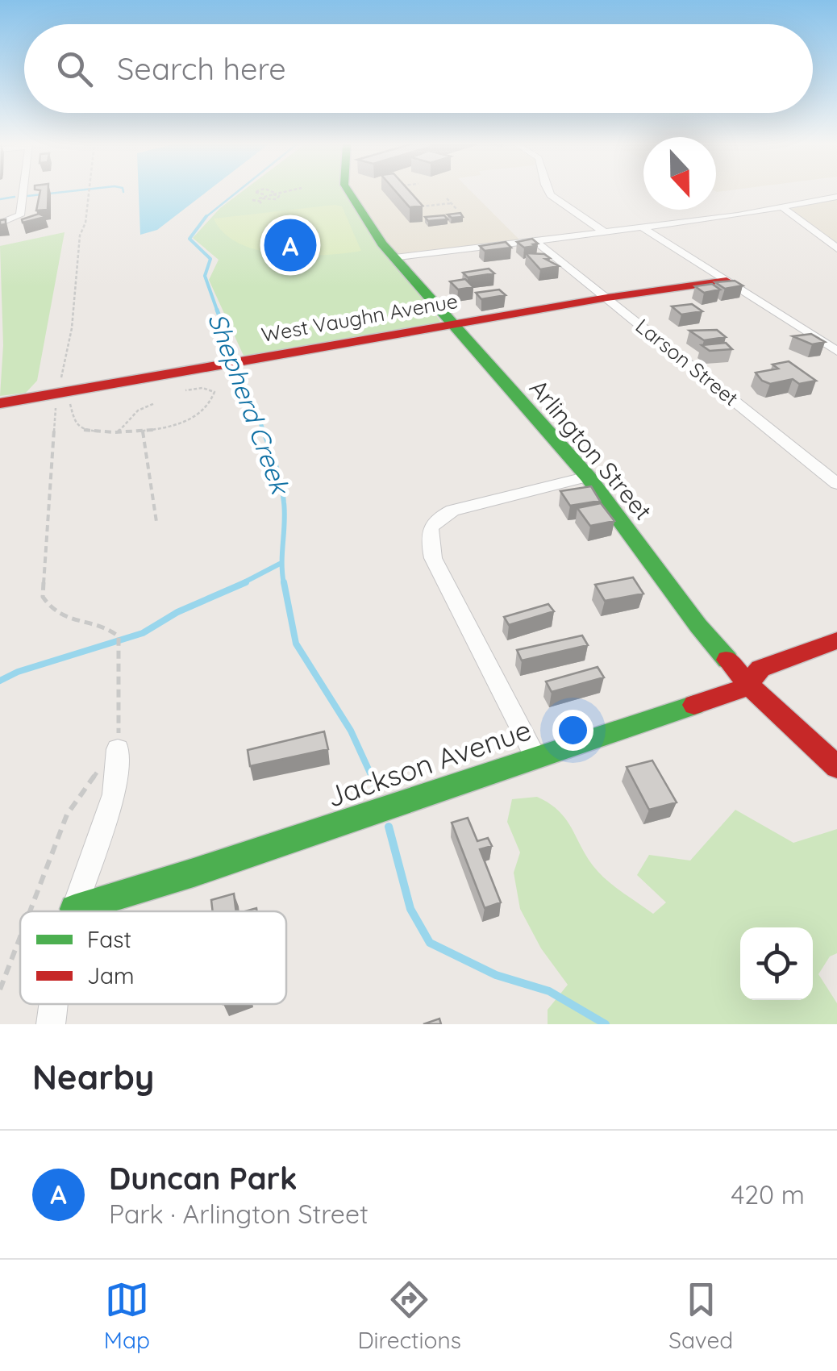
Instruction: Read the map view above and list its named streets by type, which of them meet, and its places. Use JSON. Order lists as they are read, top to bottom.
{
  "streets": {
    "street": [
      "West Vaughn Avenue",
      "Larson Street",
      "Arlington Street",
      "Jackson Avenue"
    ]
  },
  "crossings": [
    ["West Vaughn Avenue", "Larson Street"],
    ["West Vaughn Avenue", "Arlington Street"],
    ["Arlington Street", "Jackson Avenue"]
  ],
  "water": ["Shepherd Creek"],
  "legend": ["Fast", "Jam"],
  "north": "bottom",
  "page": {
    "search": "Search here",
    "pins": "A",
    "heading": "Nearby",
    "list": [
      {
        "mark": "A",
        "name": "Duncan Park",
        "note": "Park · Arlington Street",
        "value": "420 m"
      }
    ],
    "nav": ["Map", "Directions", "Saved"]
  }
}
